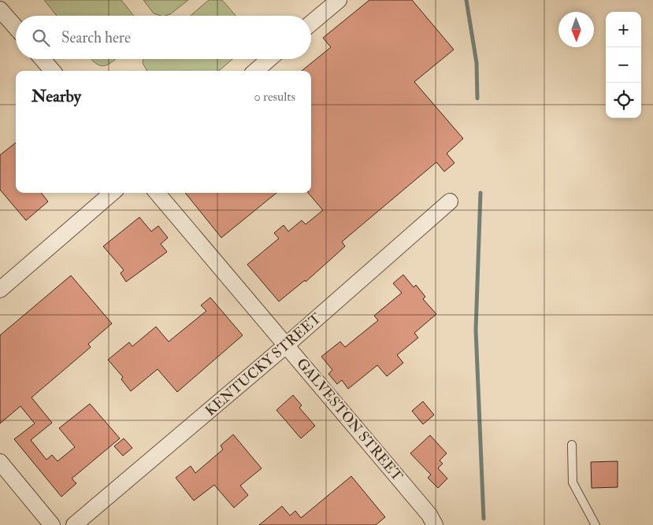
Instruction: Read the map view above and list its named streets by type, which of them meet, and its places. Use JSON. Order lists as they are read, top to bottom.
{
  "streets": {
    "street": ["KENTUCKY STREET", "GALVESTON STREET"]
  },
  "crossings": [
    ["KENTUCKY STREET", "GALVESTON STREET"]
  ],
  "north": "bottom",
  "page": {
    "map_buttons": ["+", "−"],
    "search": "Search here",
    "heading": ["Nearby", "0 results"]
  }
}
